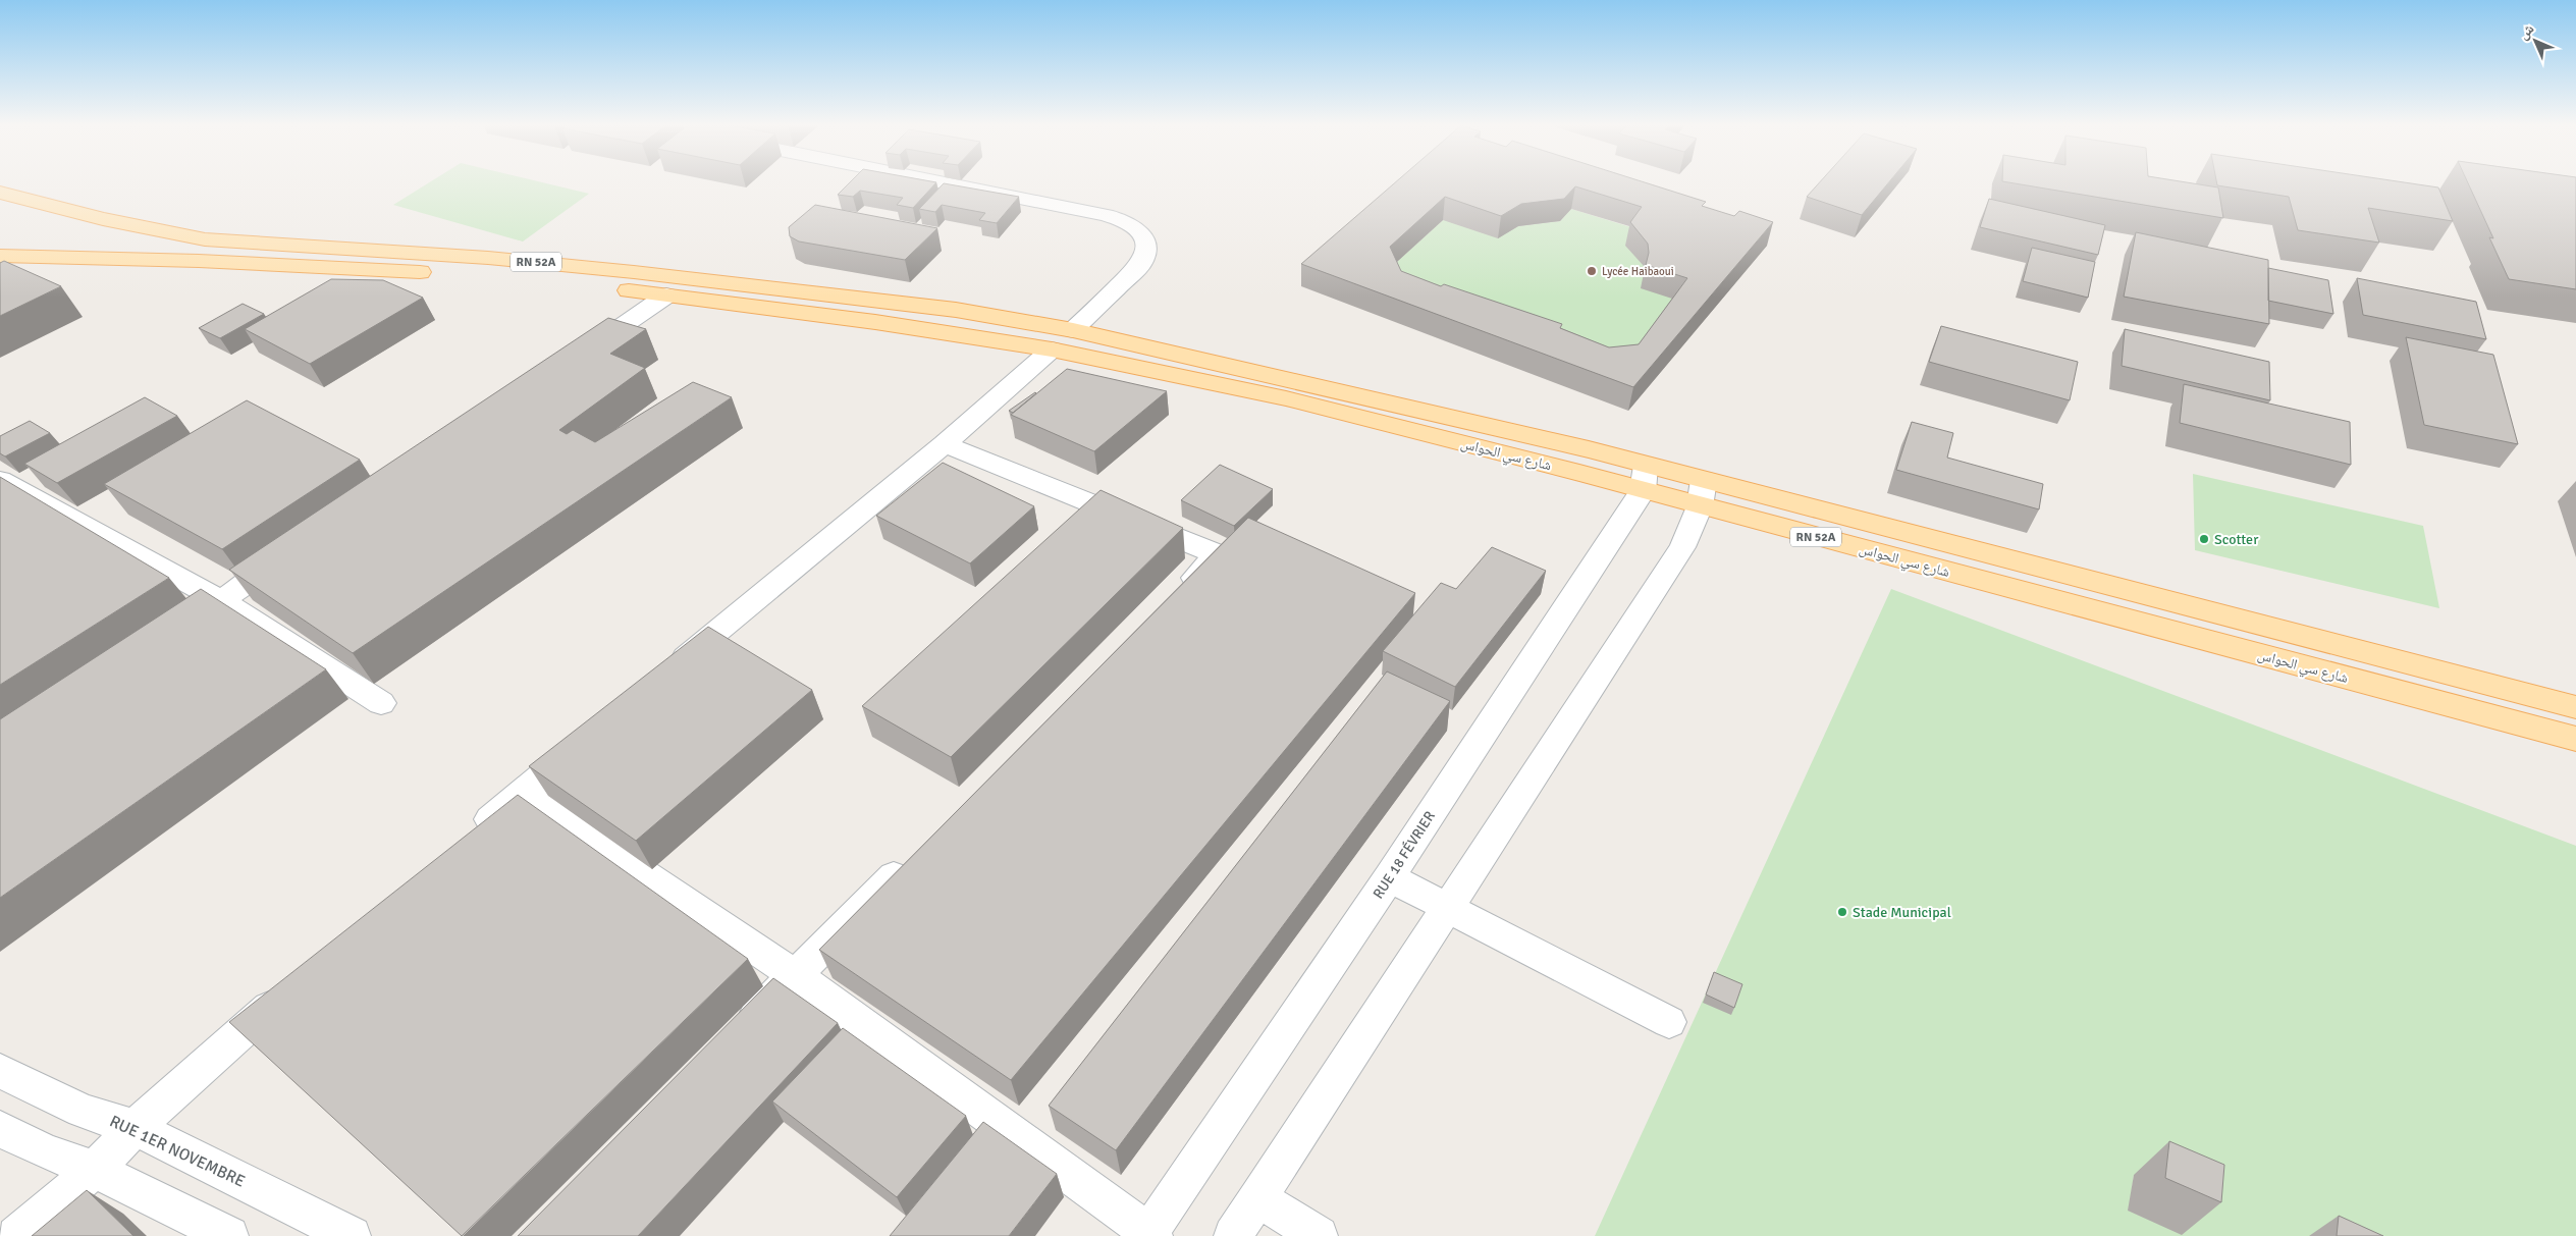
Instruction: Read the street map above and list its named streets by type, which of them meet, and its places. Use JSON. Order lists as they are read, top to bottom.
{
  "streets": {
    "main road": ["RN 52A", "شارع سي الحواس"],
    "street": ["RUE 18 FÉVRIER", "RUE 1ER NOVEMBRE"]
  },
  "crossings": [
    ["RN 52A", "شارع سي الحواس"],
    ["شارع سي الحواس", "RUE 18 FÉVRIER"]
  ],
  "places": ["Lycée Haibaoui", "Scotter", "Stade Municipal"],
  "north": "top left"
}
